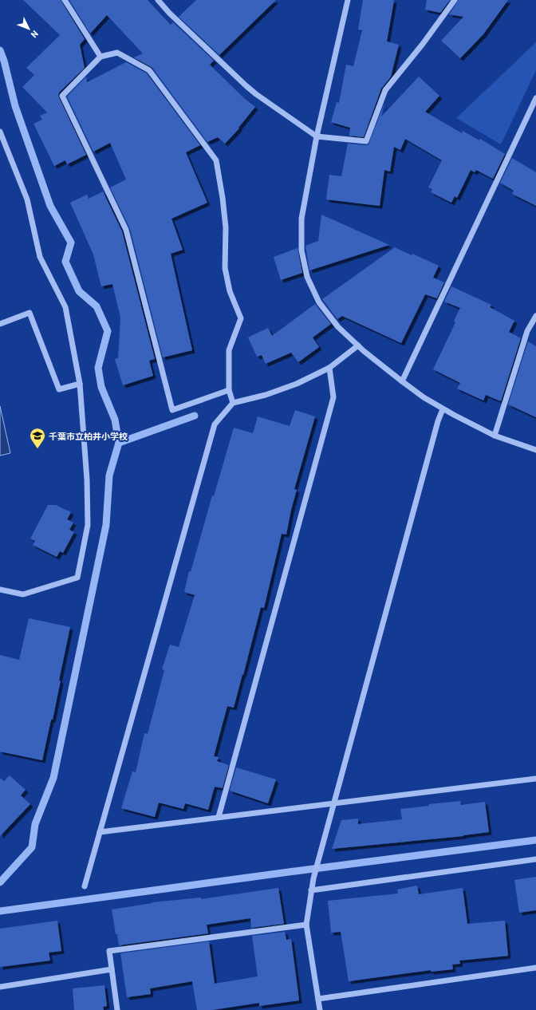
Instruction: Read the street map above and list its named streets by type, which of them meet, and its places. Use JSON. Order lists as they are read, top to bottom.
{
  "places": {
    "school or university": ["千葉市立柏井小学校"]
  },
  "north": "bottom right"
}
